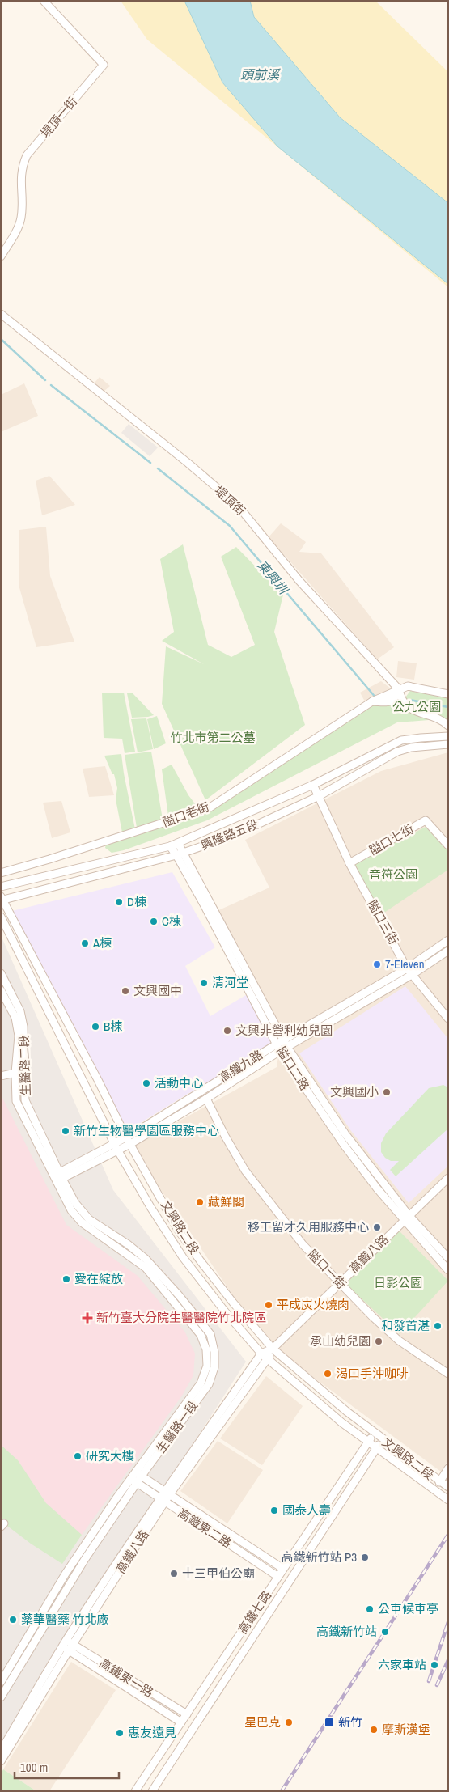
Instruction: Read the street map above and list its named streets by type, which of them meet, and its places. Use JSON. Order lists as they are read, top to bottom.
{
  "streets": {
    "street": [
      "堤頂一街",
      "堤頂街",
      "隘口老街",
      "興隆路五段",
      "隘口七街",
      "隘口三街",
      "生醫路二段",
      "高鐵九路",
      "隘口二路",
      "文興路二段",
      "高鐵八路",
      "隘口一街",
      "生醫路一段",
      "高鐵東二路",
      "高鐵七路",
      "高鐵東一路"
    ]
  },
  "crossings": [
    ["堤頂街", "隘口老街"],
    ["興隆路五段", "隘口三街"],
    ["興隆路五段", "隘口二路"],
    ["興隆路五段", "文興路二段"],
    ["隘口七街", "隘口三街"],
    ["隘口三街", "高鐵九路"],
    ["生醫路二段", "高鐵九路"],
    ["生醫路二段", "生醫路一段"],
    ["高鐵九路", "隘口二路"],
    ["高鐵九路", "文興路二段"],
    ["高鐵九路", "隘口一街"],
    ["高鐵九路", "生醫路一段"],
    ["隘口二路", "高鐵八路"],
    ["文興路二段", "高鐵八路"],
    ["文興路二段", "高鐵七路"],
    ["高鐵八路", "隘口一街"],
    ["高鐵八路", "高鐵東二路"],
    ["高鐵八路", "高鐵東一路"],
    ["生醫路一段", "高鐵東二路"],
    ["高鐵東二路", "高鐵七路"],
    ["高鐵七路", "高鐵東一路"]
  ],
  "water": ["頭前溪", "東興圳"],
  "parks": [
    "公九公園",
    "竹北市第二公墓",
    "音符公園",
    "日影公園"
  ],
  "places": {
    "other": [
      "D棟",
      "C棟",
      "A棟",
      "7-Eleven",
      "清河堂",
      "文興國中",
      "B棟",
      "文興非營利幼兒園",
      "活動中心",
      "文興國小",
      "新竹生物醫學園區服務中心",
      "藏鮮閣",
      "移工留才久用服務中心",
      "愛在綻放",
      "平成炭火燒肉",
      "和發首湛",
      "承山幼兒園",
      "渴口手沖咖啡",
      "研究大樓",
      "國泰人壽",
      "高鐵新竹站 P3",
      "十三甲伯公廟",
      "公車候車亭",
      "藥華醫藥 竹北廠",
      "高鐵新竹站",
      "六家車站",
      "星巴克",
      "摩斯漢堡",
      "惠友遠見"
    ],
    "health": ["新竹臺大分院生醫醫院竹北院區"],
    "transit": ["新竹"]
  },
  "scale_bar": "100 m"
}
